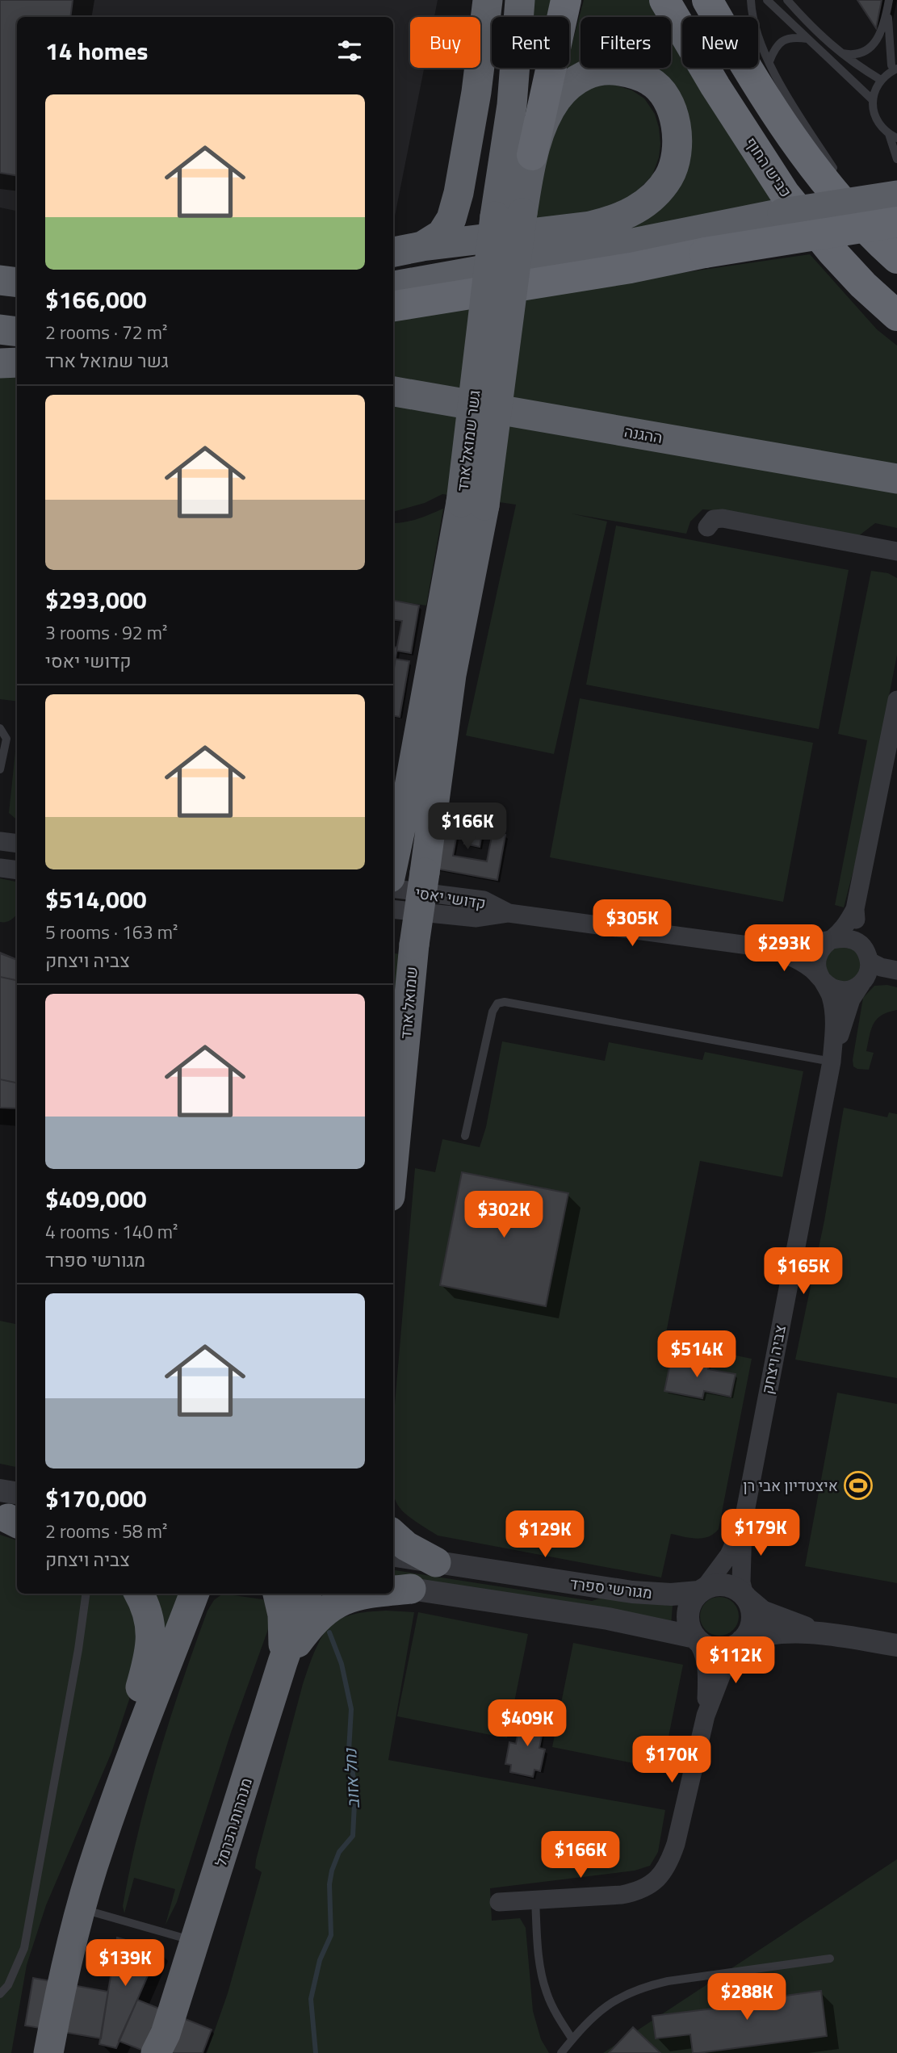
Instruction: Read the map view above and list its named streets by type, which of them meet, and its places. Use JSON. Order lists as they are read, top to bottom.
{
  "streets": {
    "highway": [
      "כביש החוף",
      "ההגנה",
      "גשר שמואל ארד",
      "שמואל ארד",
      "מנהרות הכרמל"
    ],
    "street": ["קדושי יאסי", "צביה ויצחק", "מגורשי ספרד"]
  },
  "crossings": [
    ["גשר שמואל ארד", "שמואל ארד"],
    ["קדושי יאסי", "צביה ויצחק"],
    ["צביה ויצחק", "מגורשי ספרד"]
  ],
  "water": ["נחל אזוב"],
  "places": {
    "sports": ["איצטדיון אבי רן"]
  },
  "page": {
    "chip": [
      "Buy",
      "Rent",
      "Filters",
      "New"
    ],
    "heading": "14 homes",
    "list": [
      {
        "name": "$166,000",
        "note": "2 rooms · 72 m² · גשר שמואל ארד"
      },
      {
        "name": "$293,000",
        "note": "3 rooms · 92 m² · קדושי יאסי"
      },
      {
        "name": "$514,000",
        "note": "5 rooms · 163 m² · צביה ויצחק"
      },
      {
        "name": "$409,000",
        "note": "4 rooms · 140 m² · מגורשי ספרד"
      },
      {
        "name": "$170,000",
        "note": "2 rooms · 58 m² · צביה ויצחק"
      }
    ],
    "price": [
      "$166K",
      "$305K",
      "$293K",
      "$302K",
      "$165K",
      "$514K",
      "$179K",
      "$129K",
      "$112K",
      "$409K",
      "$170K",
      "$166K",
      "$139K",
      "$288K"
    ]
  }
}
